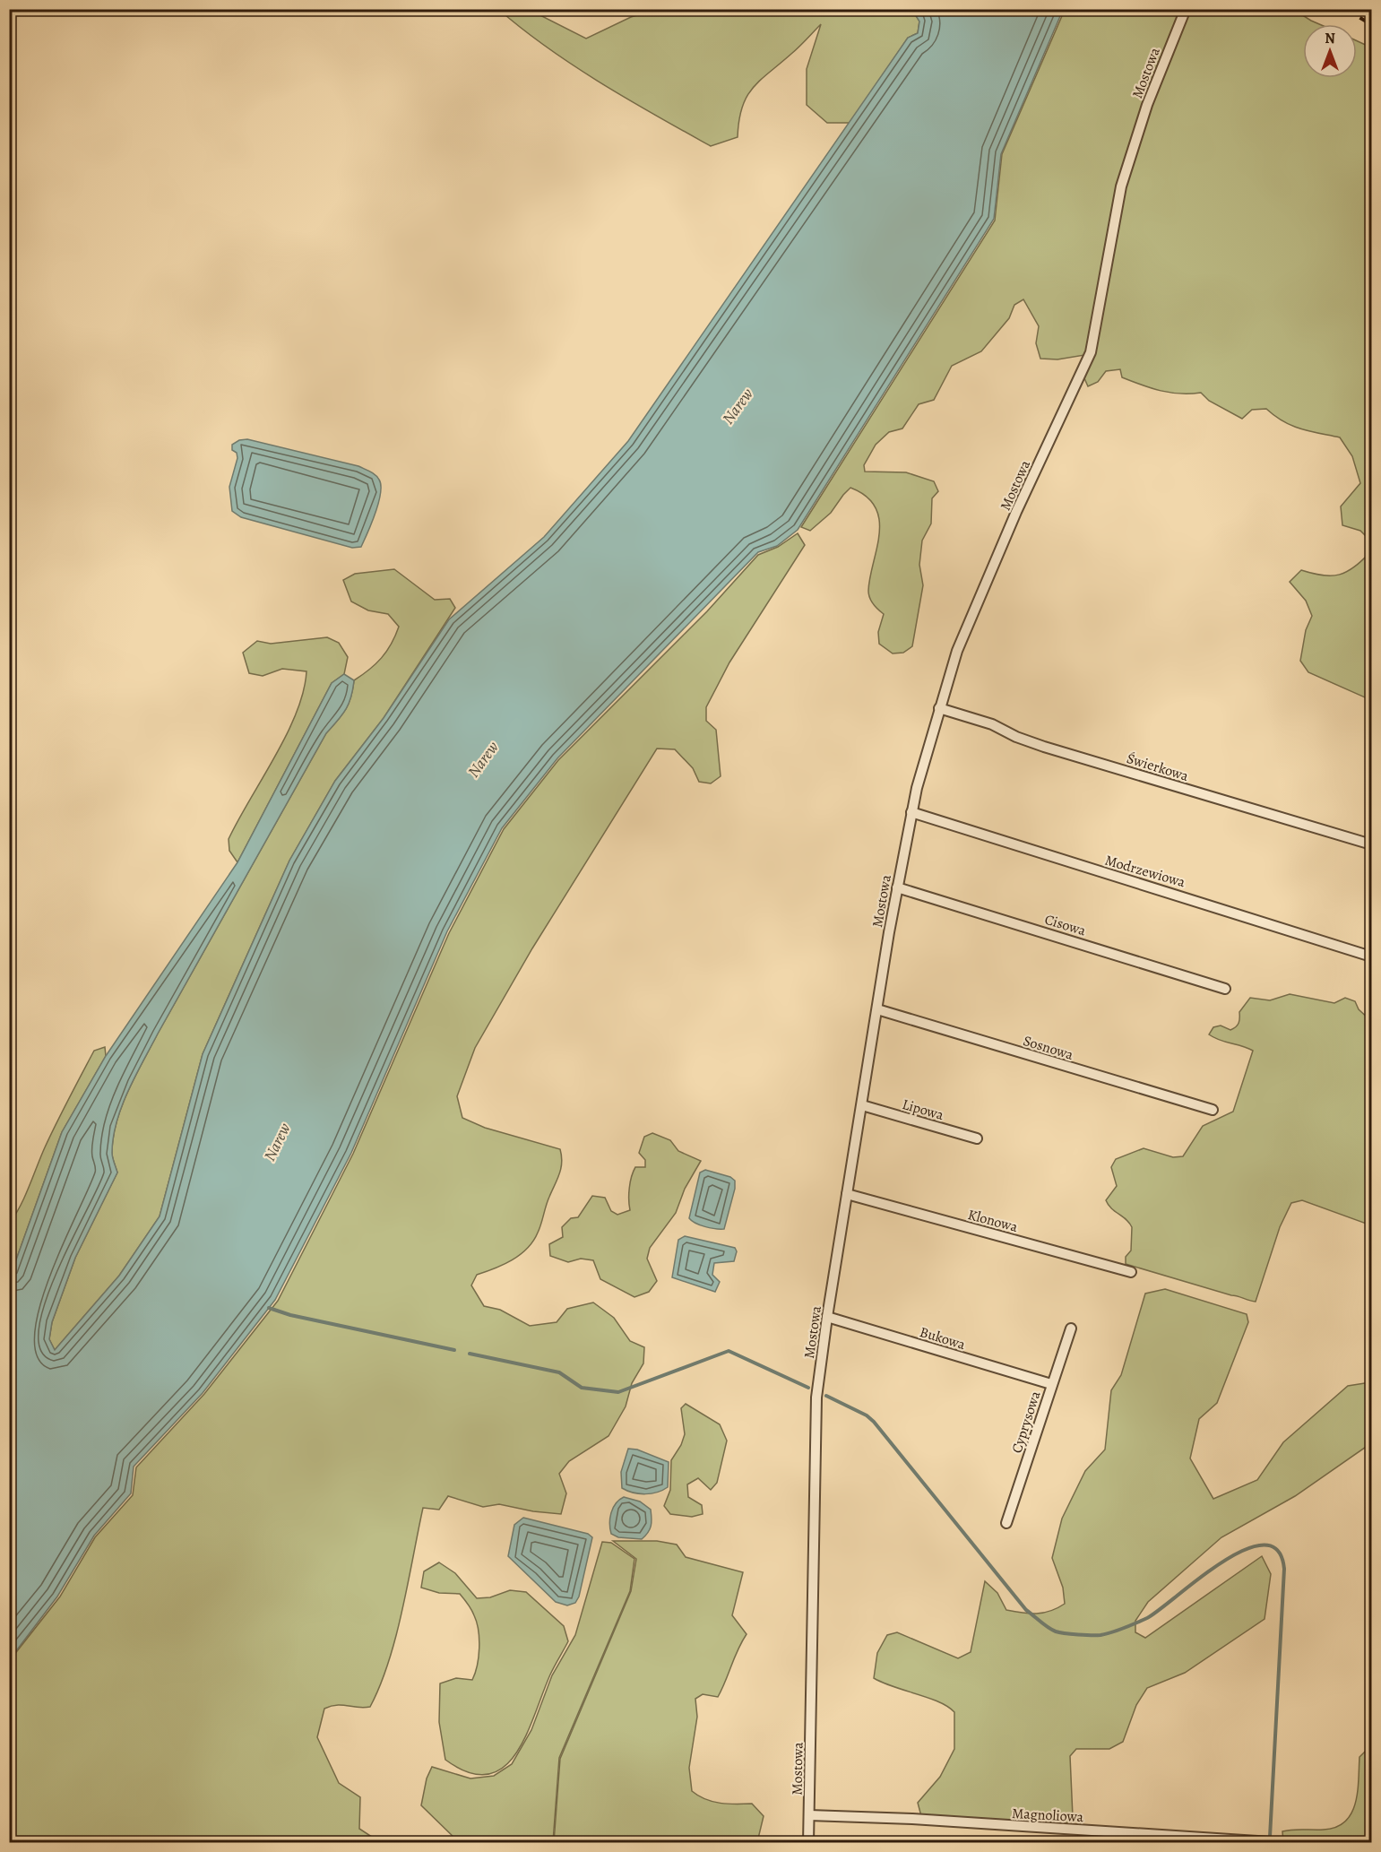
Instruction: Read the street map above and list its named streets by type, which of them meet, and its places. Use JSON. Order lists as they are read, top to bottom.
{
  "streets": {
    "street": [
      "Mostowa",
      "Świerkowa",
      "Modrzewiowa",
      "Cisowa",
      "Sosnowa",
      "Lipowa",
      "Klonowa",
      "Bukowa",
      "Cyprysowa",
      "Magnoliowa"
    ]
  },
  "crossings": [
    ["Mostowa", "Świerkowa"],
    ["Mostowa", "Modrzewiowa"],
    ["Mostowa", "Cisowa"],
    ["Mostowa", "Sosnowa"],
    ["Mostowa", "Lipowa"],
    ["Mostowa", "Klonowa"],
    ["Mostowa", "Bukowa"],
    ["Mostowa", "Magnoliowa"],
    ["Bukowa", "Cyprysowa"]
  ],
  "water": ["Narew"],
  "north": "top"
}
